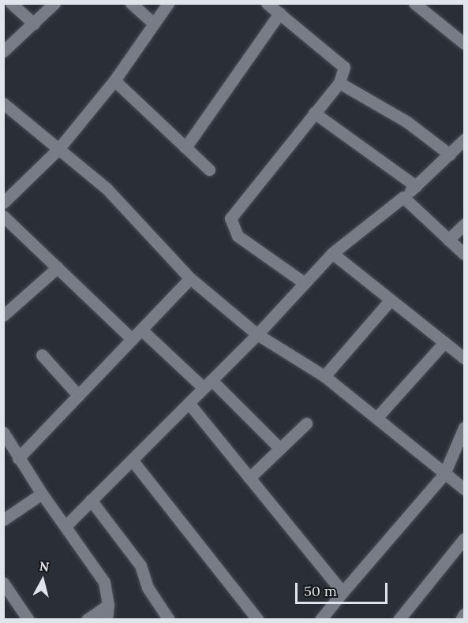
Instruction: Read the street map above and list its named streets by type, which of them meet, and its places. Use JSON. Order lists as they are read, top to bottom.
{
  "scale_bar": "50 m",
  "north": "top"
}
